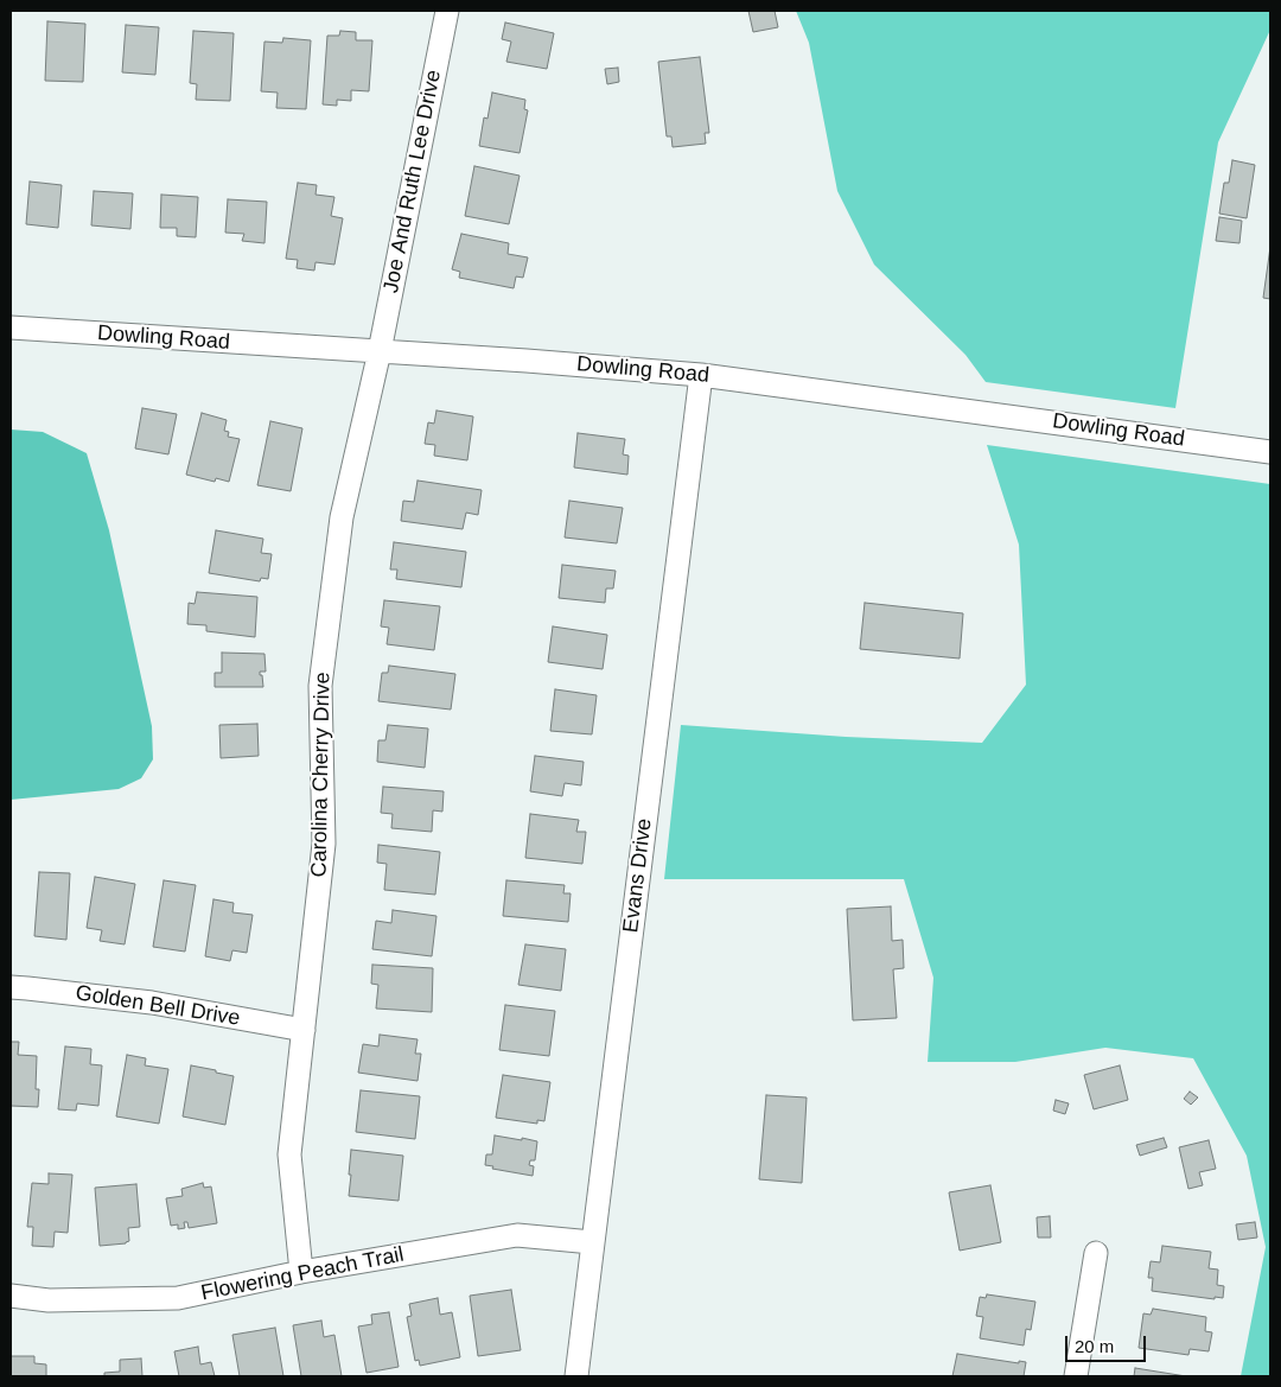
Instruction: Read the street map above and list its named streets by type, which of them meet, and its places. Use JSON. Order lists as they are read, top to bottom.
{
  "streets": {
    "street": [
      "Joe And Ruth Lee Drive",
      "Dowling Road",
      "Carolina Cherry Drive",
      "Evans Drive",
      "Golden Bell Drive",
      "Flowering Peach Trail"
    ]
  },
  "crossings": [
    ["Joe And Ruth Lee Drive", "Dowling Road"],
    ["Joe And Ruth Lee Drive", "Carolina Cherry Drive"],
    ["Dowling Road", "Carolina Cherry Drive"],
    ["Dowling Road", "Evans Drive"],
    ["Carolina Cherry Drive", "Golden Bell Drive"],
    ["Carolina Cherry Drive", "Flowering Peach Trail"],
    ["Evans Drive", "Flowering Peach Trail"]
  ],
  "scale_bar": "20 m"
}
